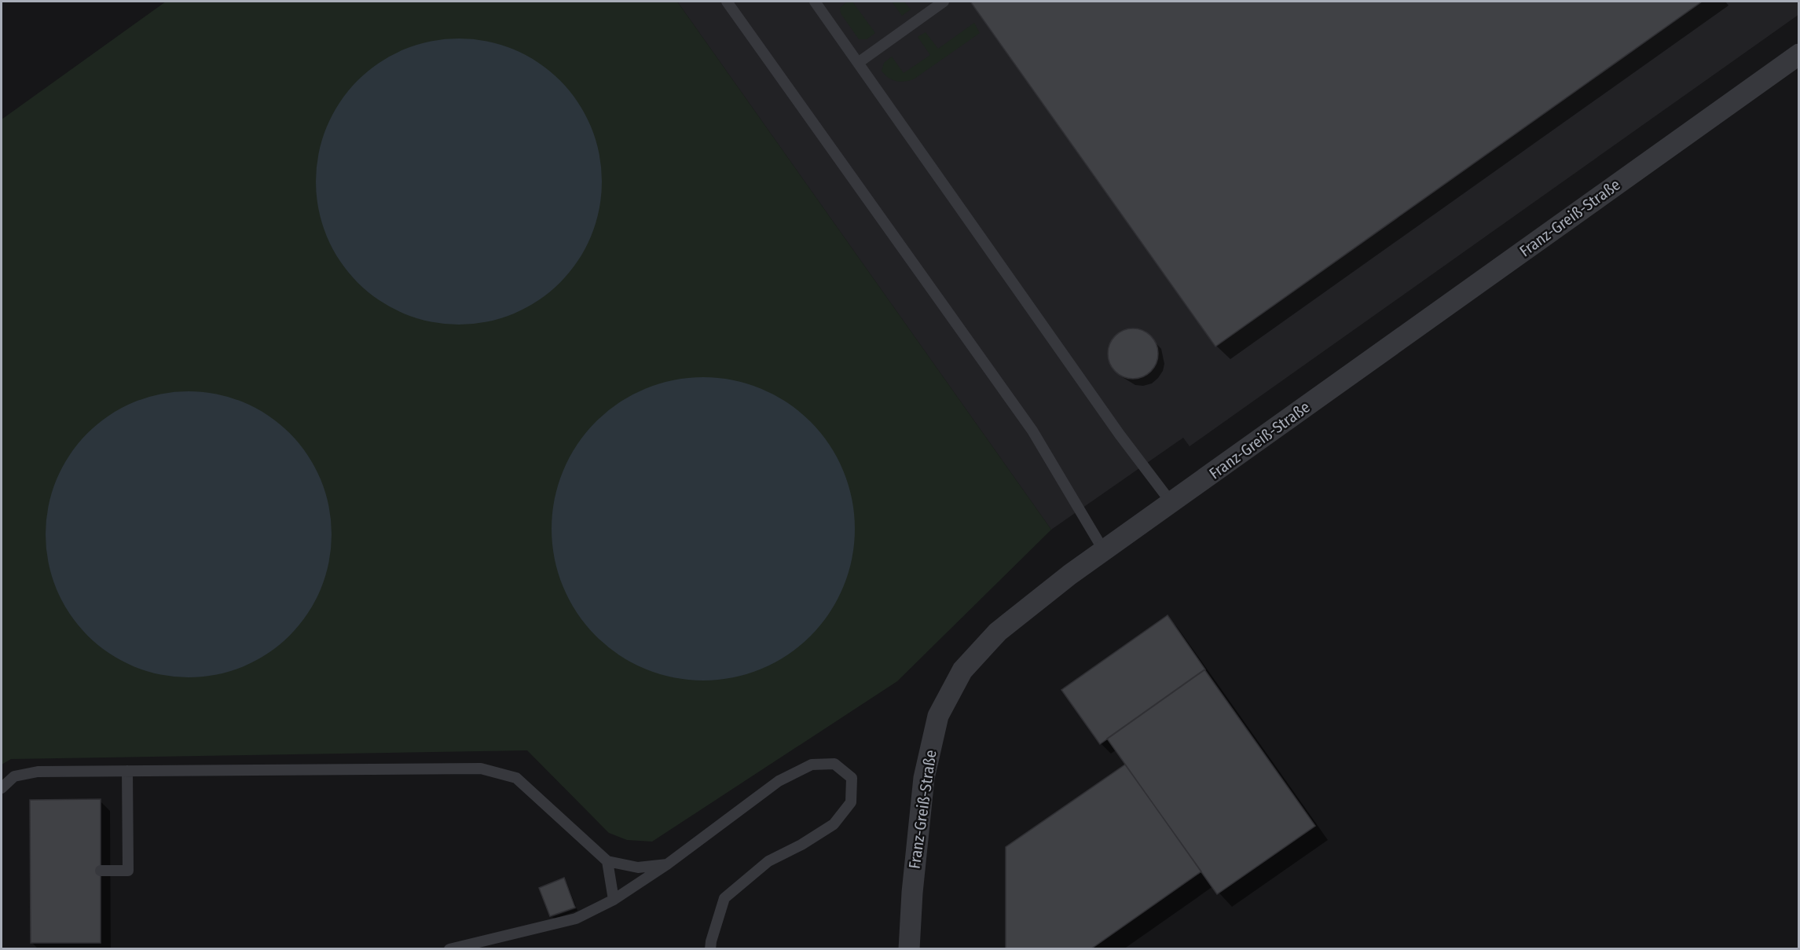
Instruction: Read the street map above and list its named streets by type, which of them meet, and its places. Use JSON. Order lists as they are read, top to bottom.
{
  "streets": {
    "street": ["Franz-Greiß-Straße"]
  }
}
